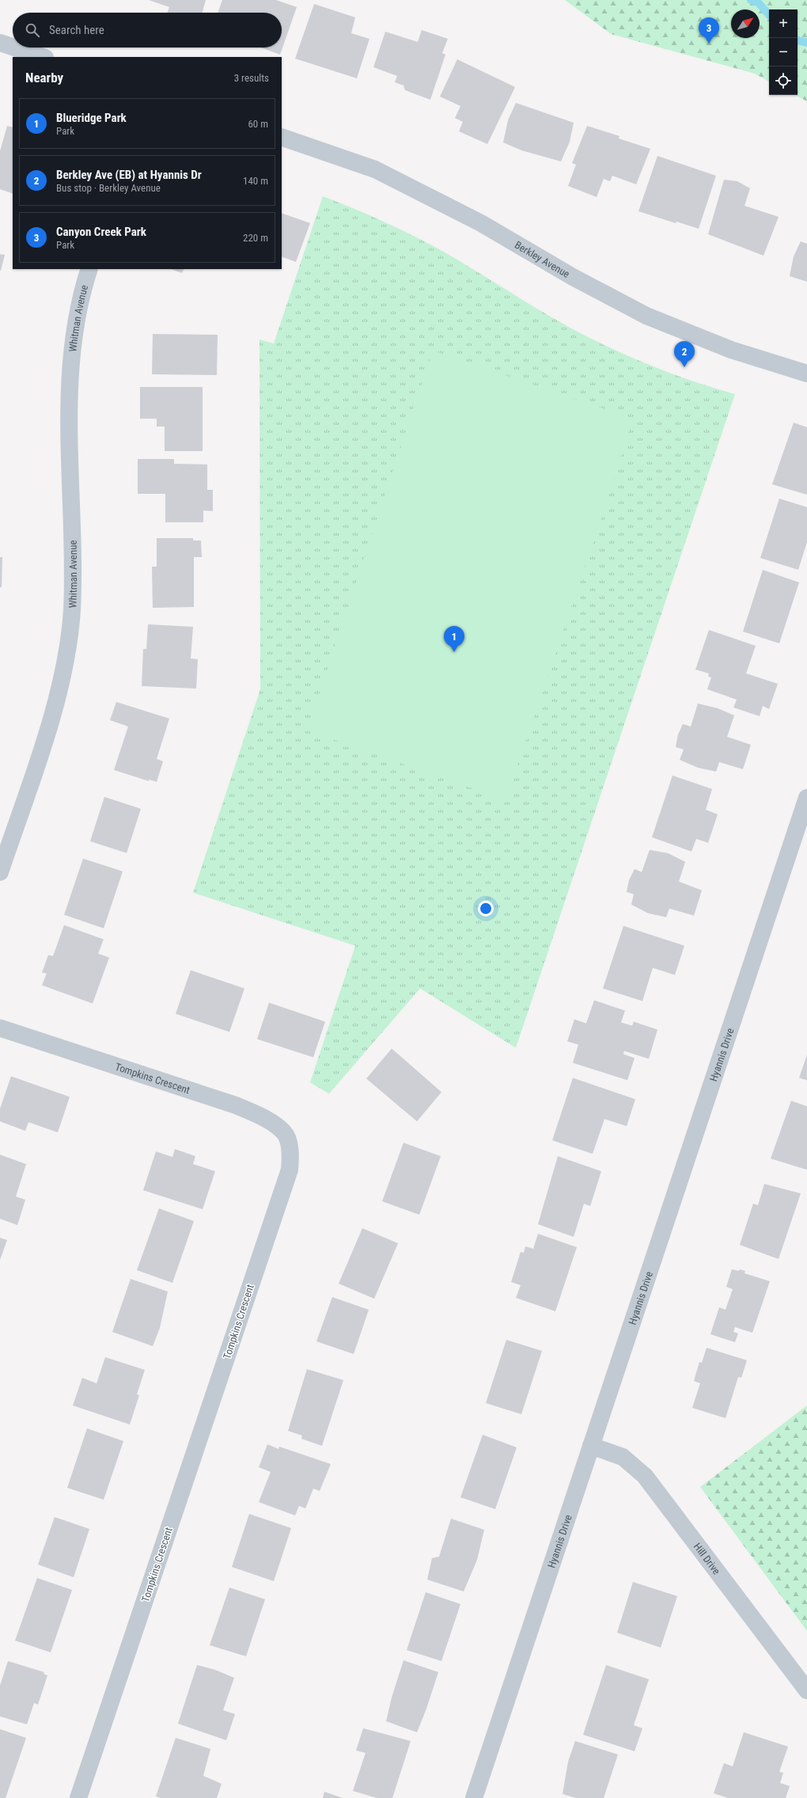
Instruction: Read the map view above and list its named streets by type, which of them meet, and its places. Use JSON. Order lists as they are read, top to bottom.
{
  "streets": {
    "street": [
      "Berkley Avenue",
      "Whitman Avenue",
      "Hyannis Drive",
      "Tompkins Crescent",
      "Hill Drive"
    ]
  },
  "crossings": [
    ["Hyannis Drive", "Hill Drive"]
  ],
  "north": "top right",
  "page": {
    "map_buttons": ["+", "−"],
    "search": "Search here",
    "pins": ["3", "2", "1"],
    "heading": ["Nearby", "3 results"],
    "list": [
      {
        "mark": "1",
        "name": "Blueridge Park",
        "note": "Park",
        "value": "60 m"
      },
      {
        "mark": "2",
        "name": "Berkley Ave (EB) at Hyannis Dr",
        "note": "Bus stop · Berkley Avenue",
        "value": "140 m"
      },
      {
        "mark": "3",
        "name": "Canyon Creek Park",
        "note": "Park",
        "value": "220 m"
      }
    ]
  }
}
